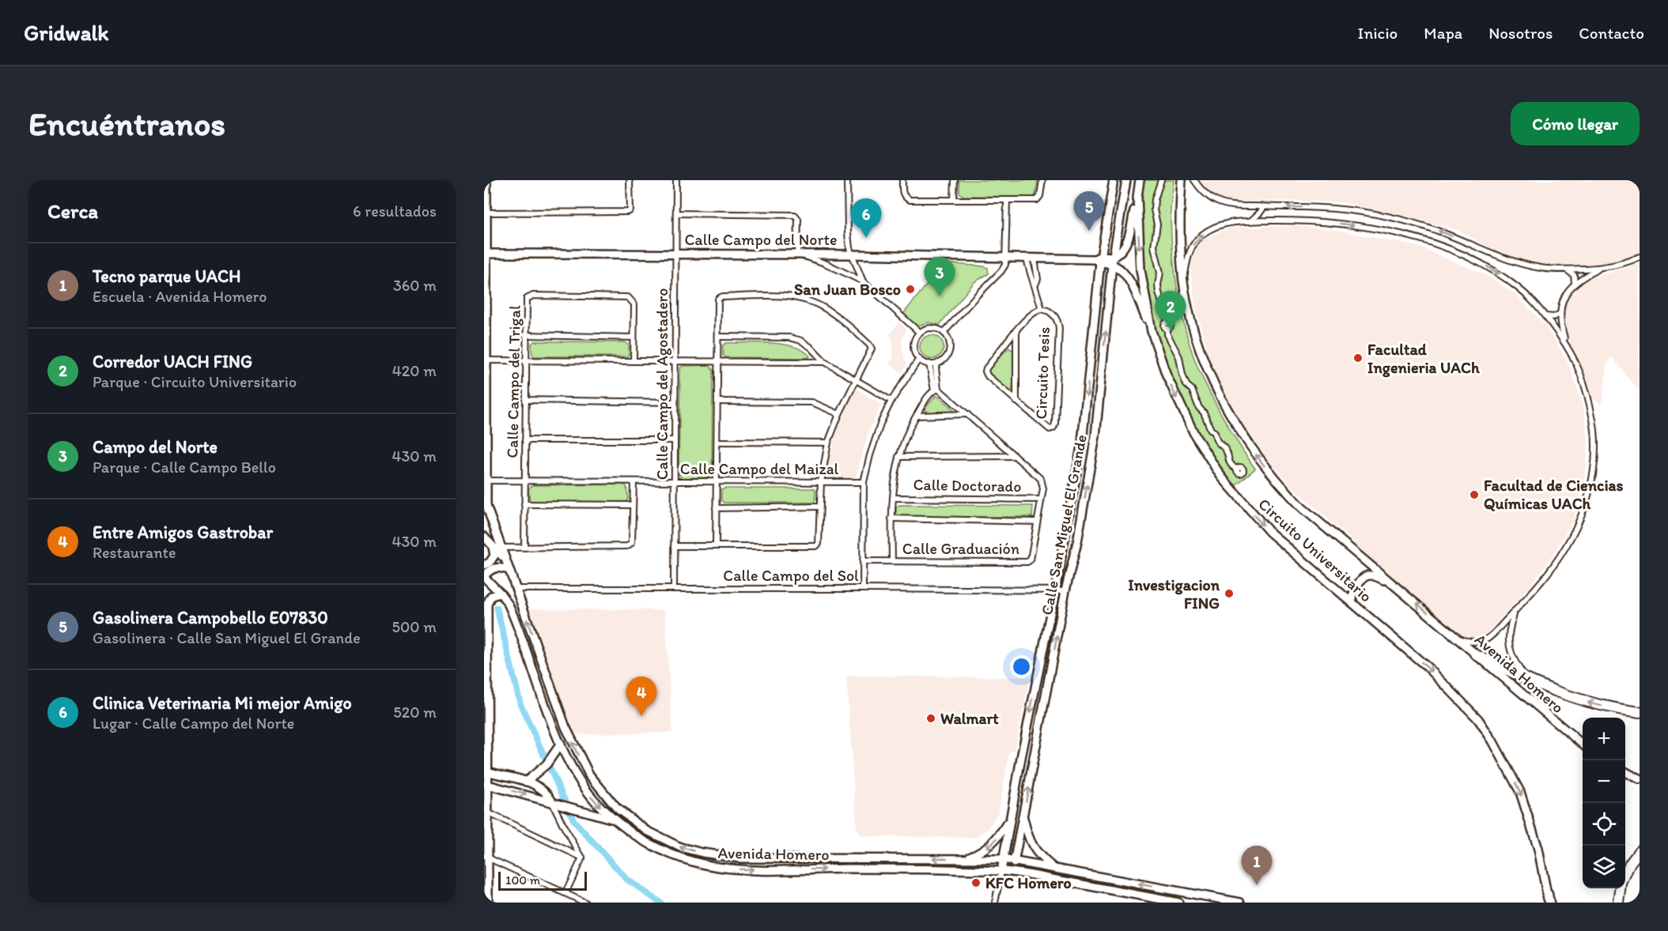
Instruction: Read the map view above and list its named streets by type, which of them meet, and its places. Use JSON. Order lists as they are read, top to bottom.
{
  "streets": {
    "main road": [
      "Calle Campo del Norte",
      "Calle San Miguel El Grande",
      "Circuito Universitario",
      "Avenida Homero"
    ],
    "street": [
      "Circuito Tesis",
      "Calle Campo del Trigal",
      "Calle Campo del Agostadero",
      "Calle Campo del Maizal",
      "Calle Doctorado",
      "Calle Graduación",
      "Calle Campo del Sol"
    ]
  },
  "crossings": [
    ["Calle Campo del Norte", "Circuito Tesis"],
    ["Calle Campo del Norte", "Calle Campo del Agostadero"],
    ["Calle Campo del Norte", "Calle San Miguel El Grande"],
    ["Calle Campo del Norte", "Avenida Homero"],
    ["Calle Campo del Trigal", "Calle Campo del Maizal"],
    ["Calle Campo del Agostadero", "Calle Campo del Maizal"],
    ["Calle Campo del Agostadero", "Calle Campo del Sol"],
    ["Calle Campo del Maizal", "Avenida Homero"],
    ["Calle Doctorado", "Calle Graduación"],
    ["Calle San Miguel El Grande", "Calle Campo del Sol"],
    ["Calle San Miguel El Grande", "Avenida Homero"],
    ["Circuito Universitario", "Avenida Homero"],
    ["Calle Campo del Sol", "Avenida Homero"]
  ],
  "places": [
    "San Juan Bosco",
    "Facultad Ingenieria UACh",
    "Facultad de Ciencias Químicas UACh",
    "Investigacion FING",
    "Walmart",
    "KFC Homero"
  ],
  "scale_bar": "100 m",
  "page": {
    "header": "Gridwalk",
    "nav": [
      "Inicio",
      "Mapa",
      "Nosotros",
      "Contacto"
    ],
    "buttons": "Cómo llegar",
    "title": "Encuéntranos",
    "heading": ["Cerca", "6 resultados"],
    "pins": [
      "5",
      "6",
      "3",
      "2",
      "4",
      "1"
    ],
    "list": [
      {
        "mark": "1",
        "name": "Tecno parque UACH",
        "note": "Escuela · Avenida Homero",
        "value": "360 m"
      },
      {
        "mark": "2",
        "name": "Corredor UACH FING",
        "note": "Parque · Circuito Universitario",
        "value": "420 m"
      },
      {
        "mark": "3",
        "name": "Campo del Norte",
        "note": "Parque · Calle Campo Bello",
        "value": "430 m"
      },
      {
        "mark": "4",
        "name": "Entre Amigos Gastrobar",
        "note": "Restaurante",
        "value": "430 m"
      },
      {
        "mark": "5",
        "name": "Gasolinera Campobello E07830",
        "note": "Gasolinera · Calle San Miguel El Grande",
        "value": "500 m"
      },
      {
        "mark": "6",
        "name": "Clinica Veterinaria Mi mejor Amigo",
        "note": "Lugar · Calle Campo del Norte",
        "value": "520 m"
      }
    ],
    "map_buttons": ["+", "−"],
    "scale": "100 m"
  }
}
